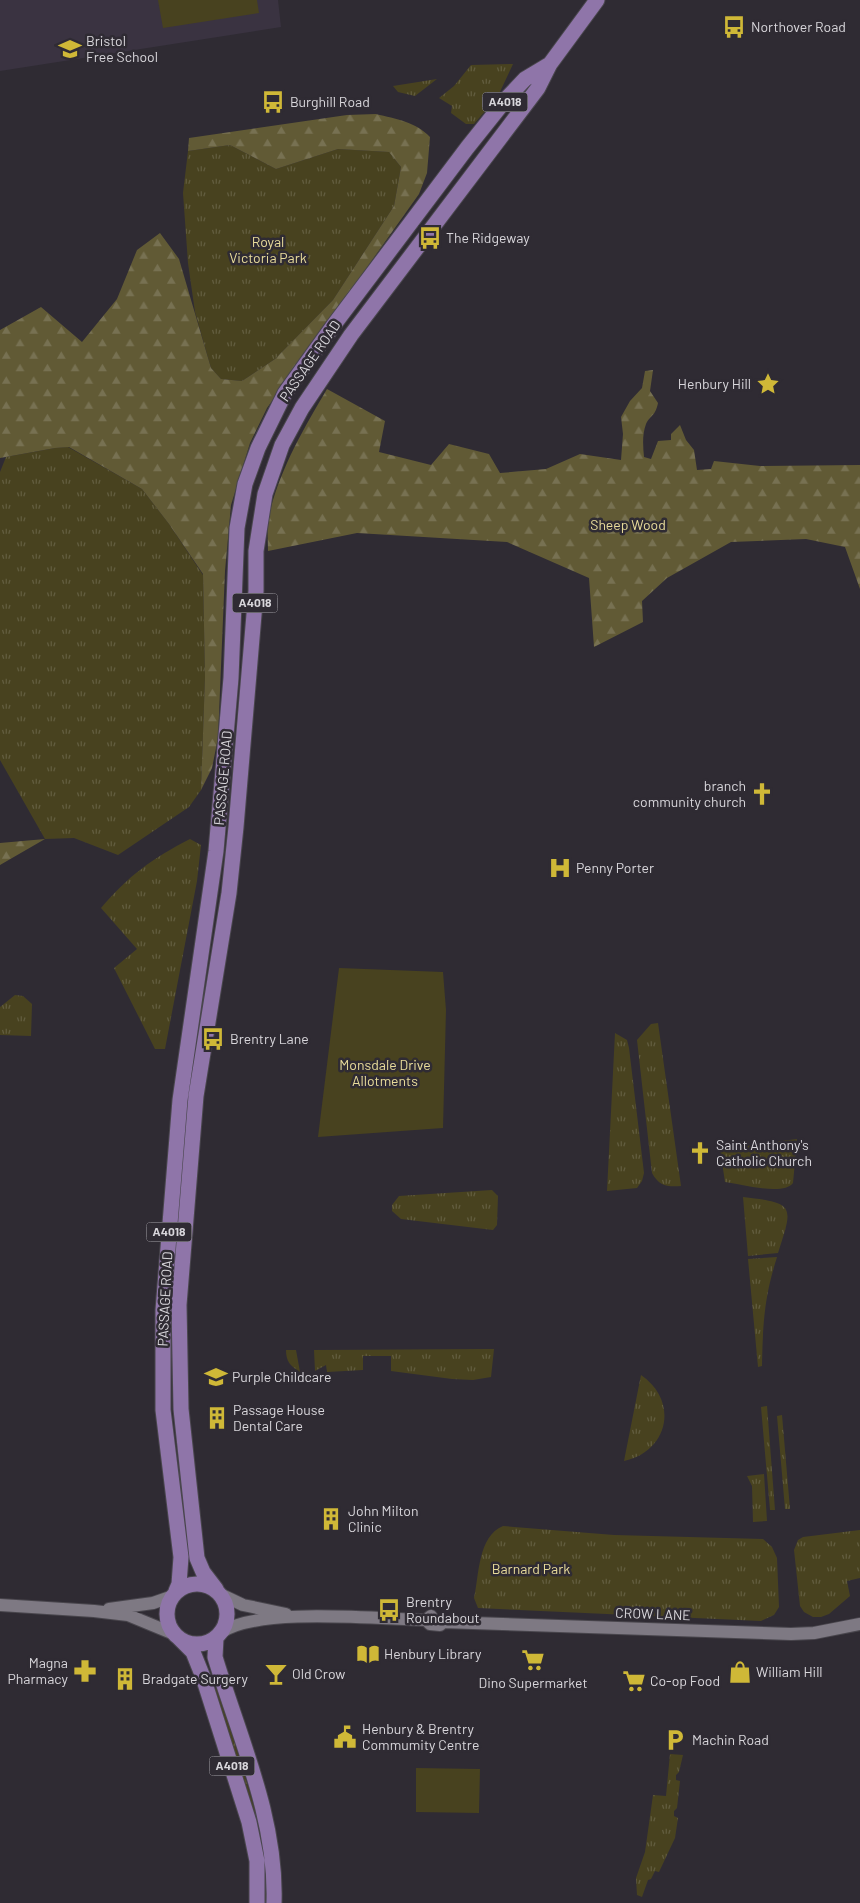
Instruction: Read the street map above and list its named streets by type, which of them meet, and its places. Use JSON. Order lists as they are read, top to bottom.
{
  "streets": {
    "main road": ["A4018", "PASSAGE ROAD"],
    "street": ["CROW LANE"]
  },
  "crossings": [
    ["A4018", "PASSAGE ROAD"],
    ["A4018", "CROW LANE"],
    ["PASSAGE ROAD", "CROW LANE"]
  ],
  "parks": [
    "Royal Victoria Park",
    "Sheep Wood",
    "Monsdale Drive Allotments",
    "Barnard Park"
  ],
  "places": {
    "bus stop": [
      "Northover Road",
      "Burghill Road",
      "The Ridgeway",
      "Brentry Lane",
      "Brentry Roundabout"
    ],
    "school or university": ["Bristol Free School", "Purple Childcare"],
    "place": ["Henbury Hill"],
    "church": ["branch community church", "Saint Anthony's Catholic Church"],
    "hospital": ["Penny Porter"],
    "building": ["Passage House Dental Care", "John Milton Clinic", "Bradgate Surgery"],
    "library": ["Henbury Library"],
    "supermarket": ["Dino Supermarket", "Co-op Food"],
    "pharmacy": ["Magna Pharmacy"],
    "shop": ["William Hill"],
    "bar": ["Old Crow"],
    "public building": ["Henbury & Brentry Commumity Centre"],
    "parking": ["Machin Road"]
  }
}
